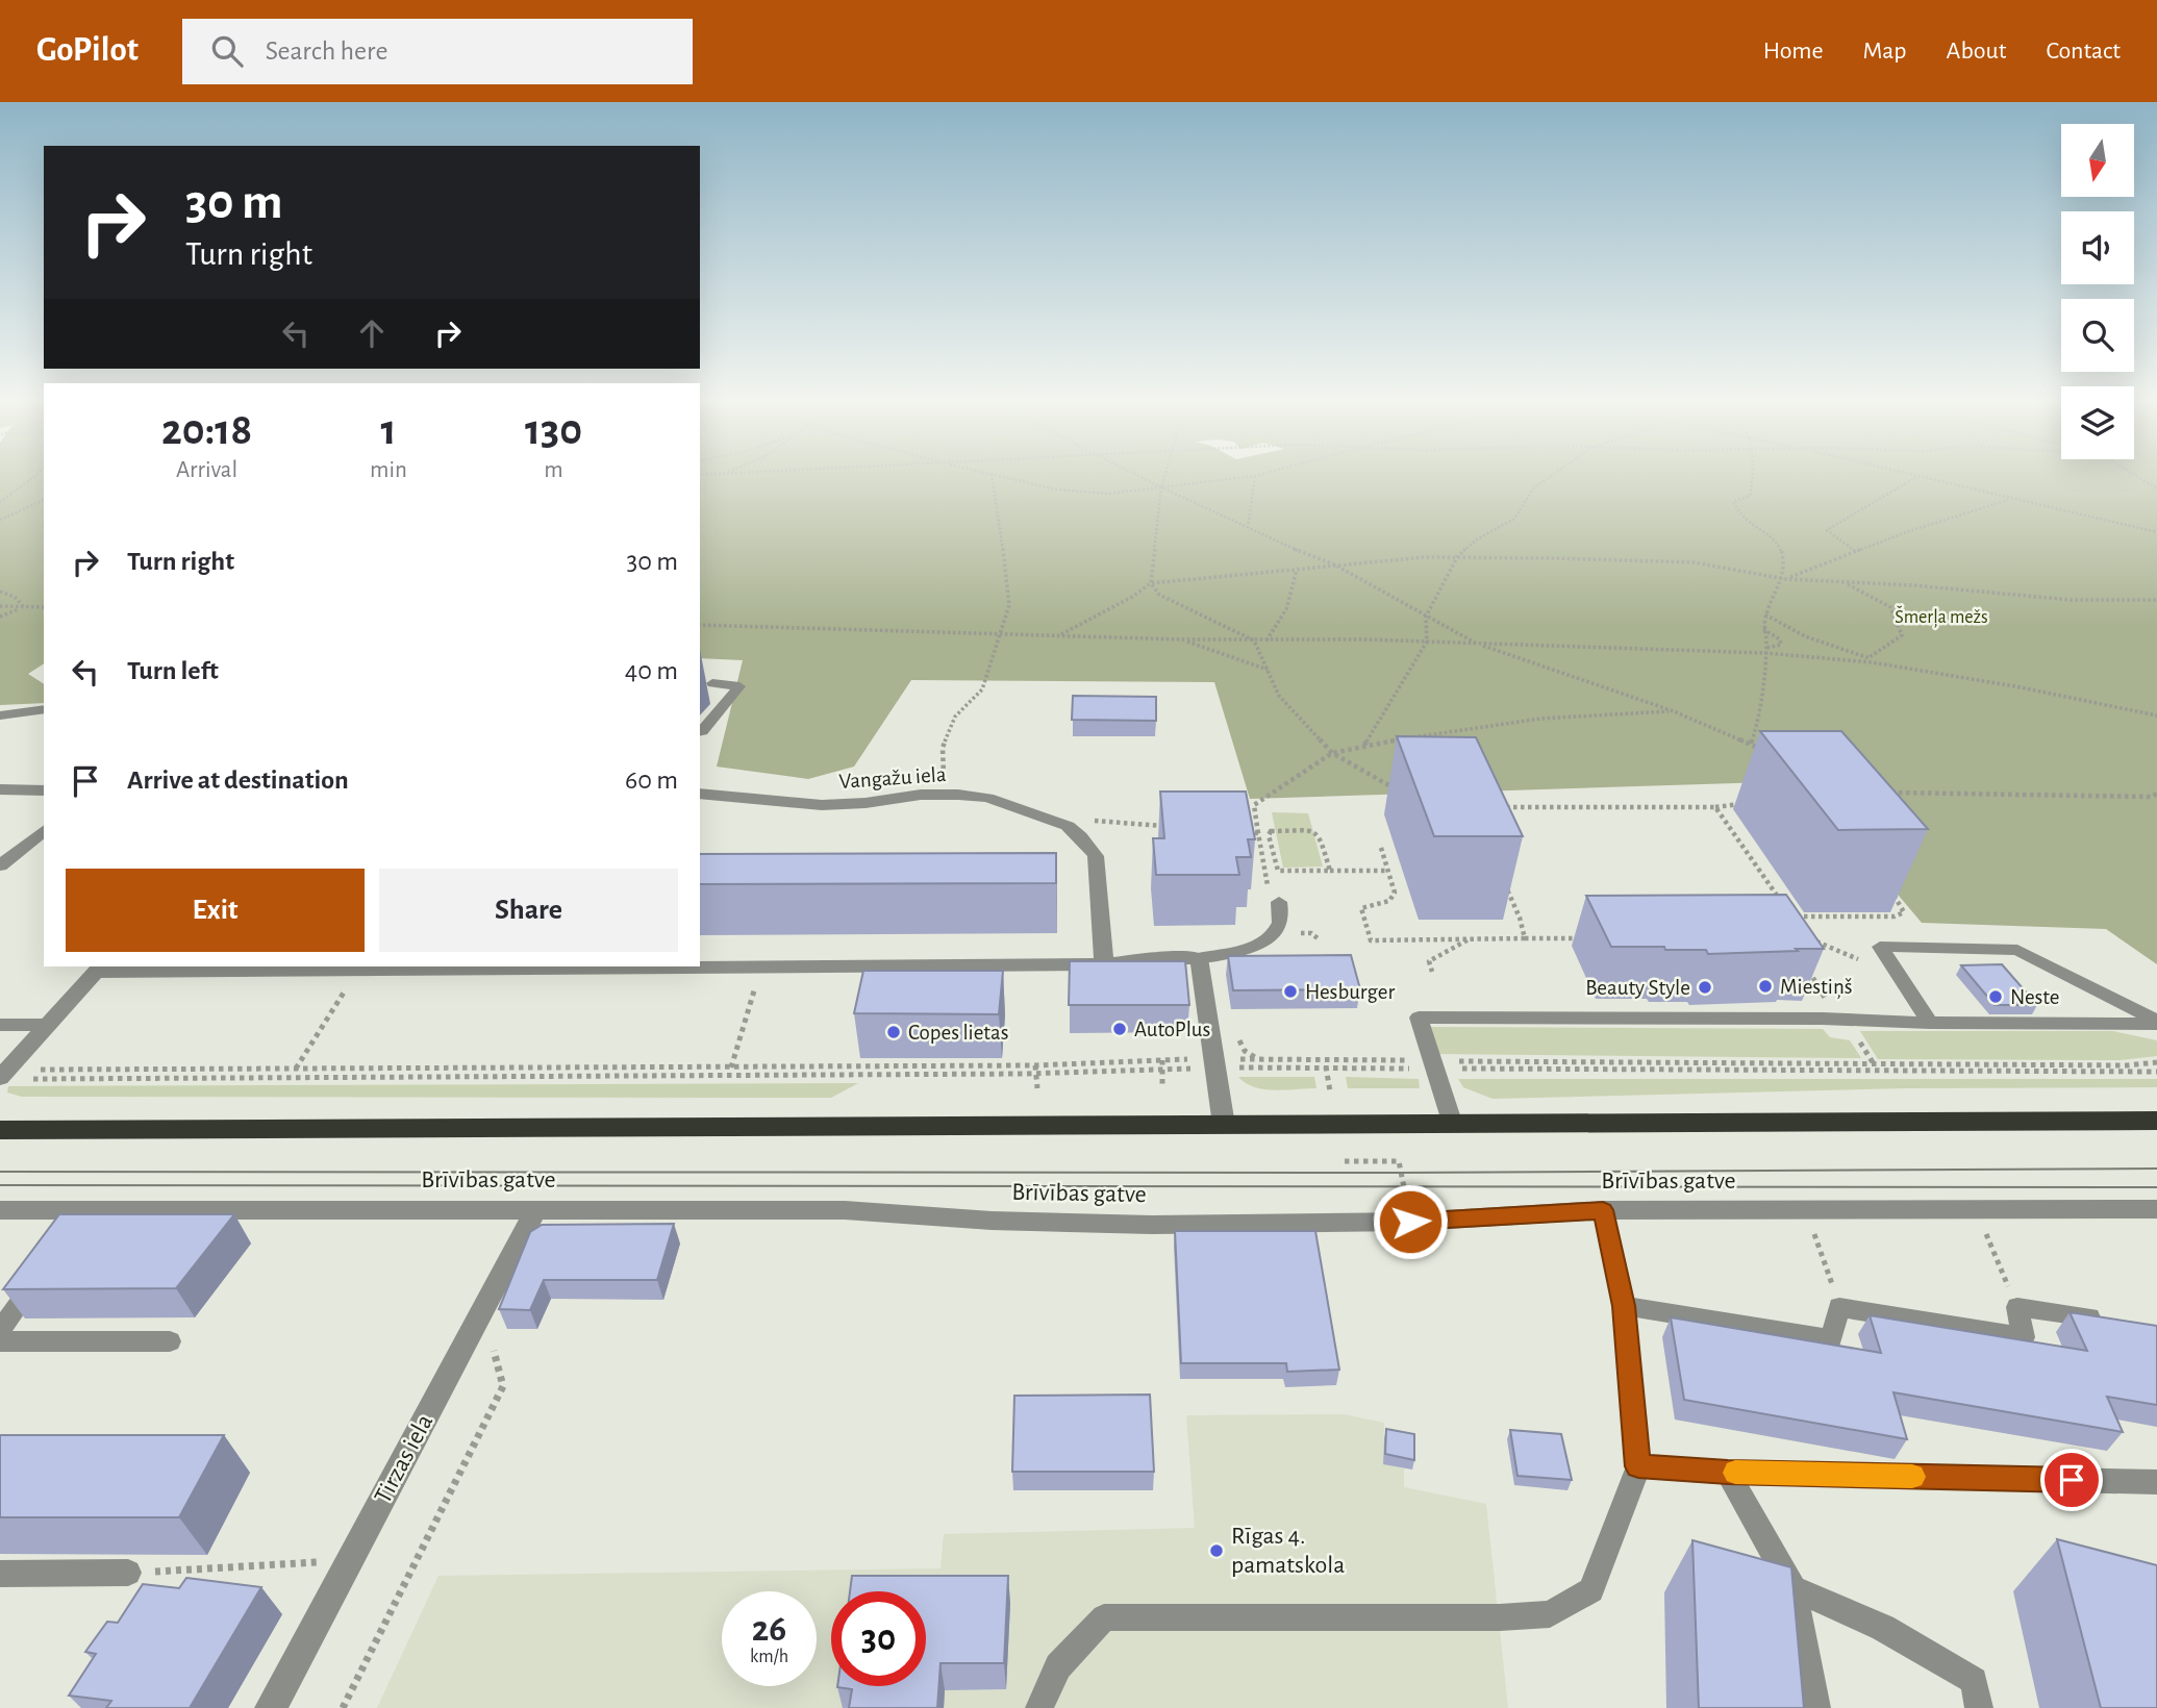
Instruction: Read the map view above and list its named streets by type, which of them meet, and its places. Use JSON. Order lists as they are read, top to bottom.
{
  "streets": {
    "street": ["Vangažu iela", "Brīvības gatve", "Tirzas iela"]
  },
  "crossings": [
    ["Brīvības gatve", "Tirzas iela"]
  ],
  "parks": ["Šmerļa mežs"],
  "places": [
    "Miestiņš",
    "Beauty Style",
    "Hesburger",
    "Neste",
    "AutoPlus",
    "Copes lietas",
    "Rīgas 4. pamatskola"
  ],
  "north": "bottom",
  "page": {
    "header": "GoPilot",
    "search": "Search here",
    "nav": [
      "Home",
      "Map",
      "About",
      "Contact"
    ],
    "turn": ["30 m", "Turn right"],
    "eta": [
      "20:18",
      "Arrival",
      "1",
      "min",
      "130",
      "m"
    ],
    "list": [
      {
        "name": "Turn right",
        "value": "30 m"
      },
      {
        "name": "Turn left",
        "value": "40 m"
      },
      {
        "name": "Arrive at destination",
        "value": "60 m"
      }
    ],
    "buttons": ["Exit", "Share"],
    "speed": "26 km/h",
    "limit": "30"
  }
}
